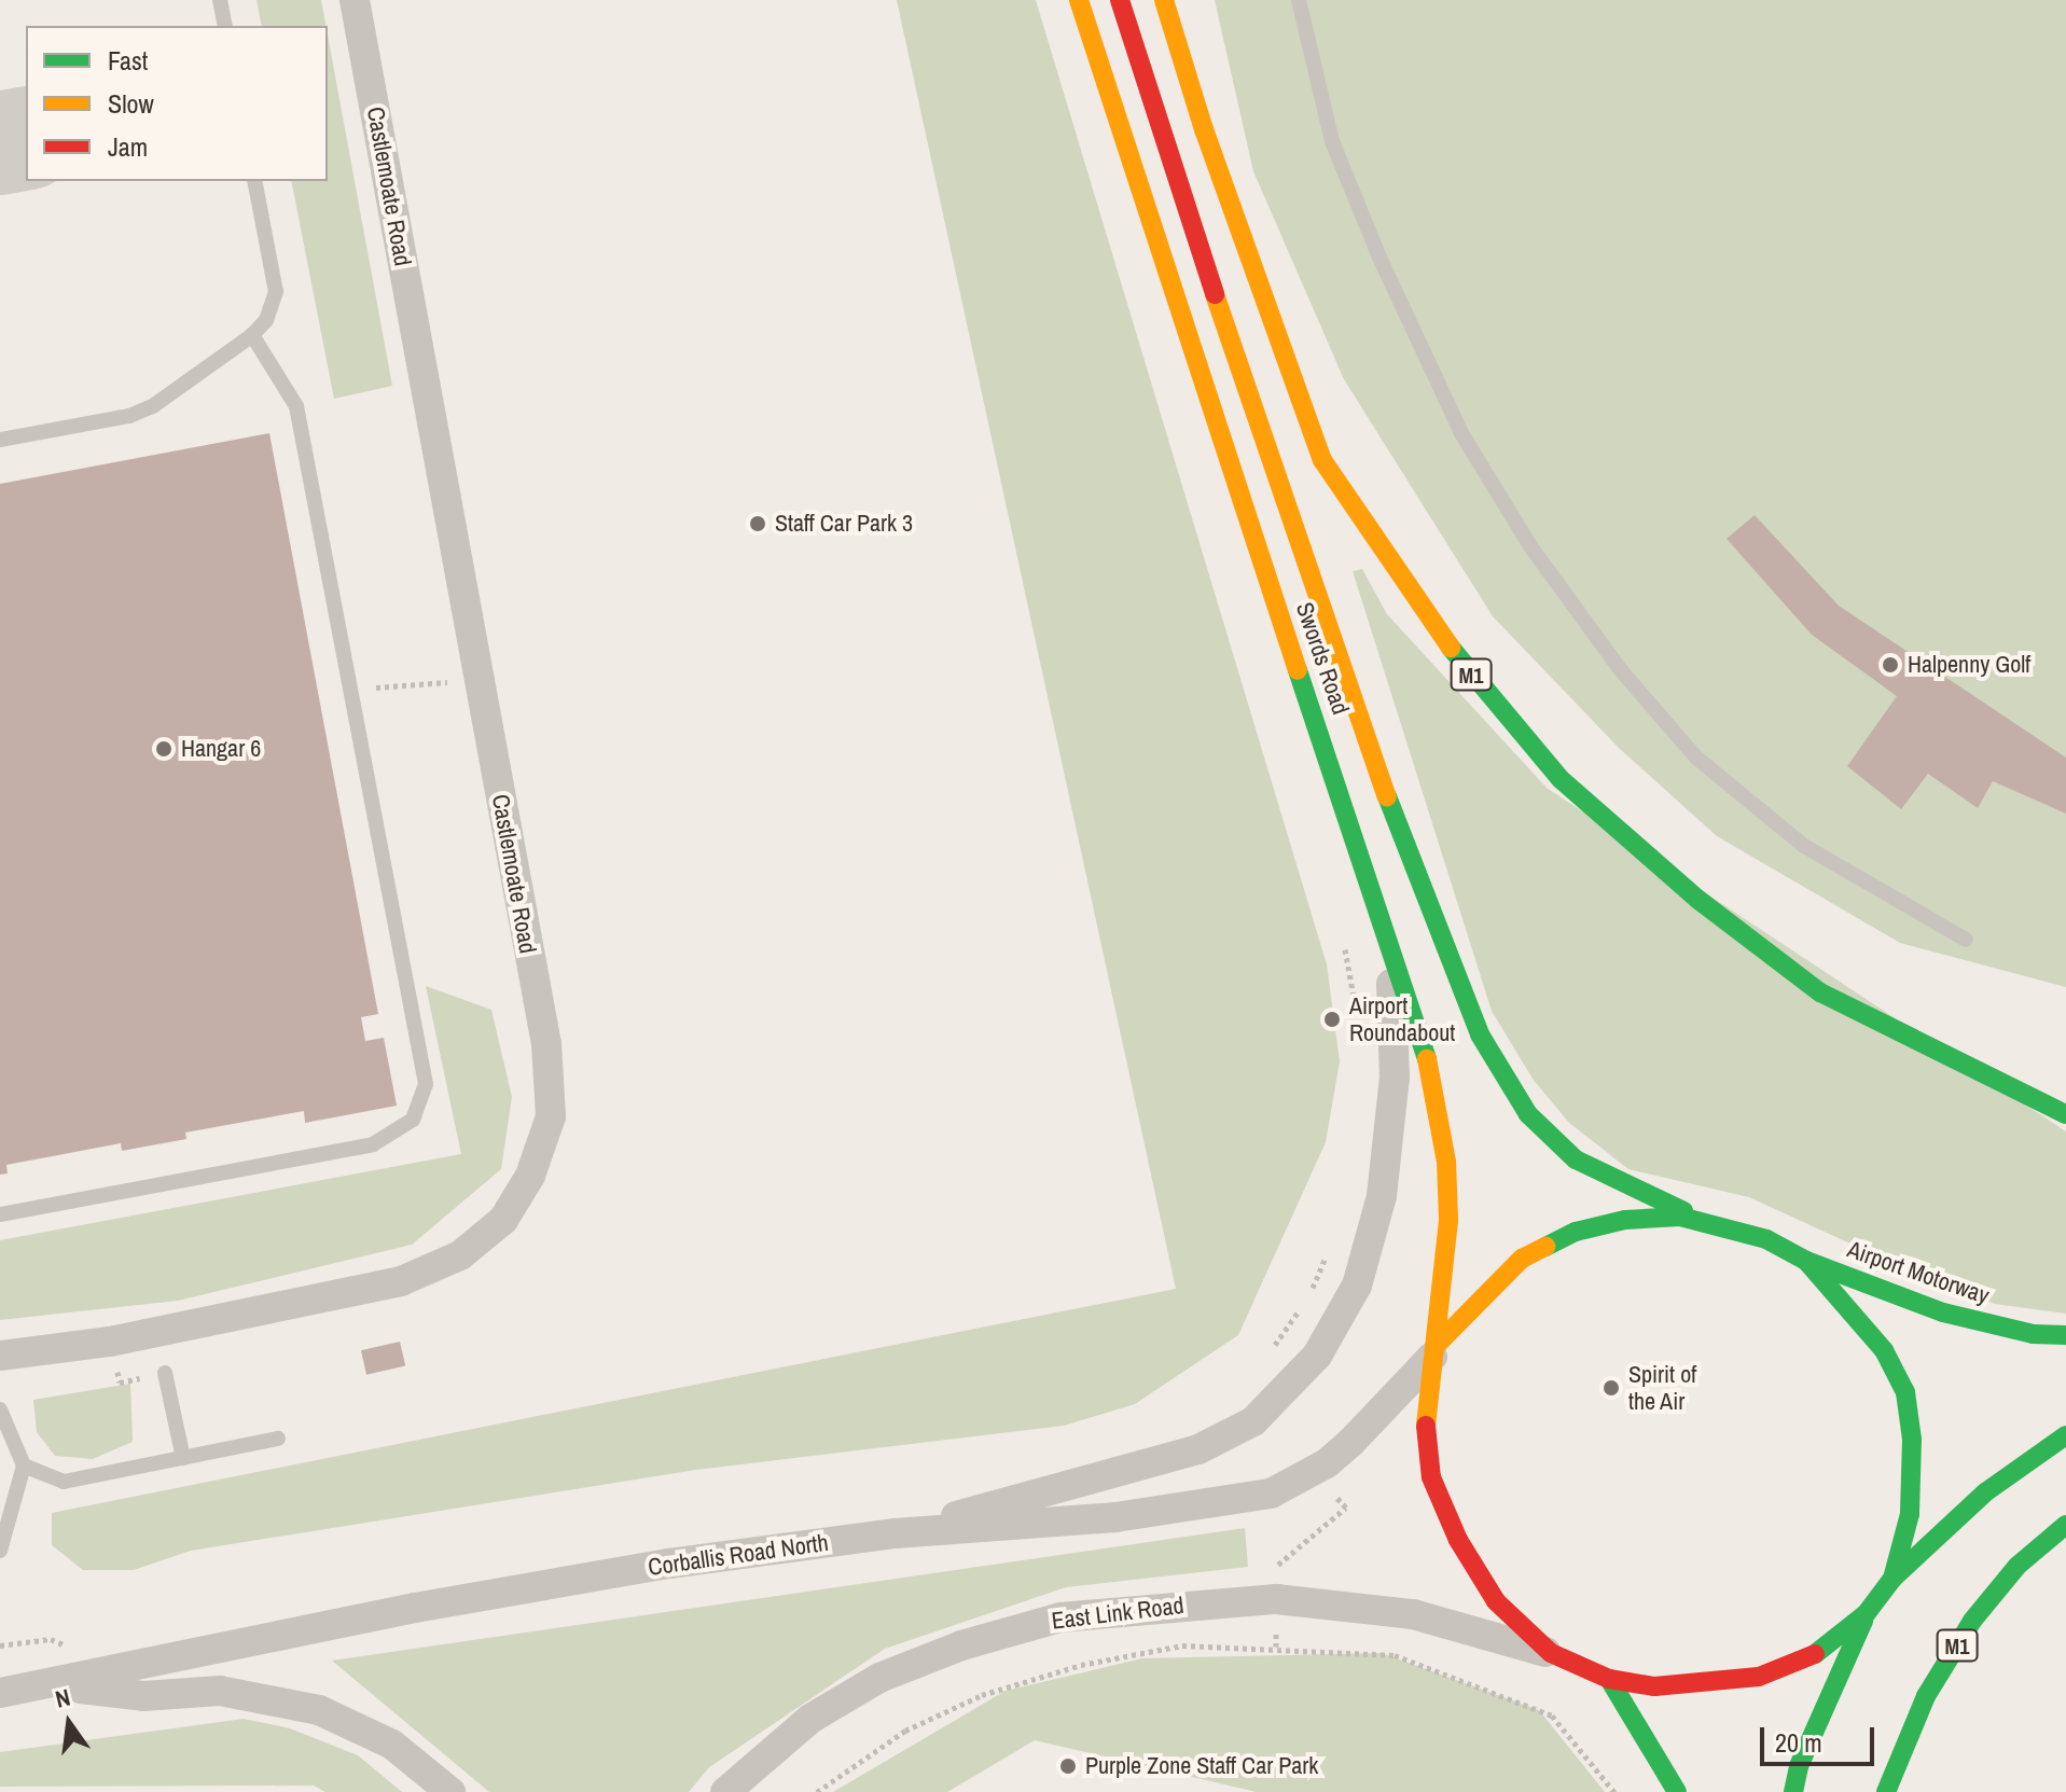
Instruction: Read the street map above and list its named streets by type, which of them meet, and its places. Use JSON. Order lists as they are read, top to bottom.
{
  "streets": {
    "main road": ["Swords Road", "M1", "Airport Motorway"],
    "street": ["Castlemoate Road", "Corballis Road North", "East Link Road"]
  },
  "crossings": [
    ["Swords Road", "Corballis Road North"]
  ],
  "places": [
    "Staff Car Park 3",
    "Halpenny Golf",
    "Hangar 6",
    "Airport Roundabout",
    "Spirit of the Air",
    "Purple Zone Staff Car Park"
  ],
  "legend": ["Fast", "Slow", "Jam"],
  "scale_bar": "20 m",
  "north": "top"
}
